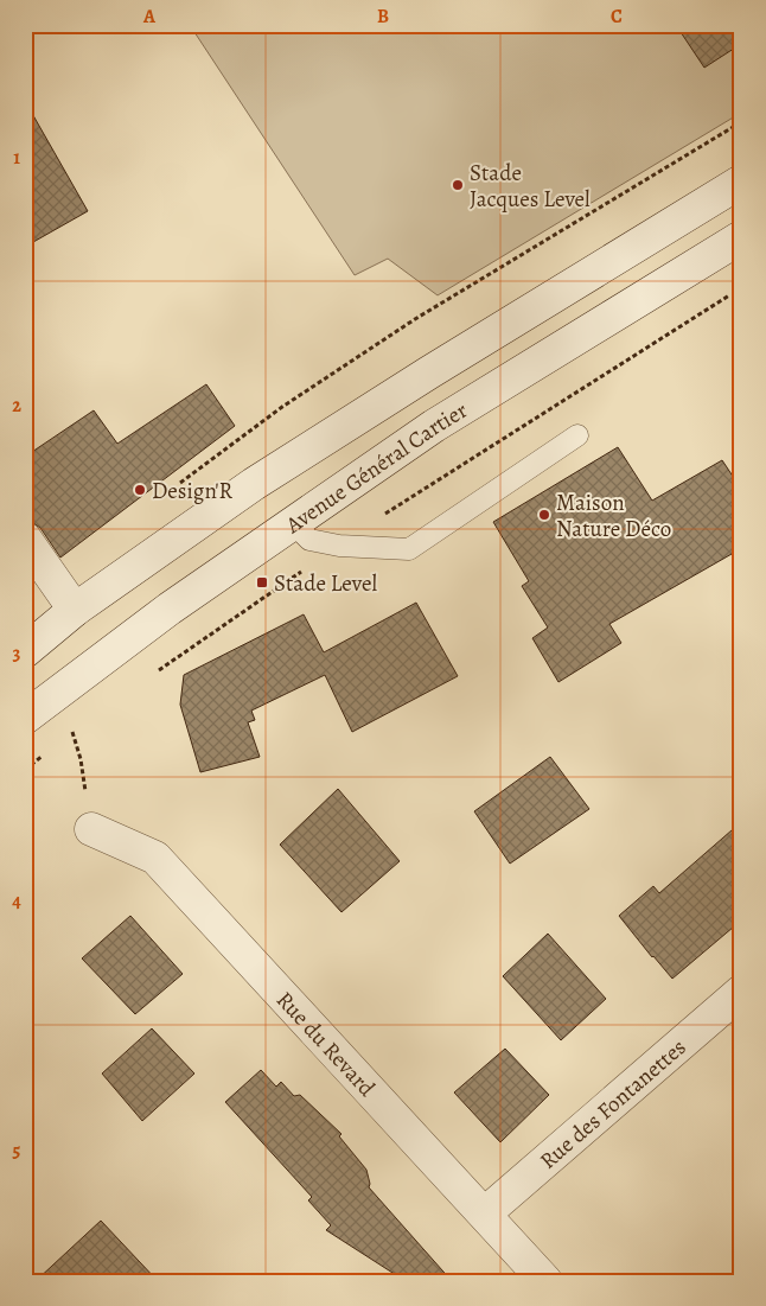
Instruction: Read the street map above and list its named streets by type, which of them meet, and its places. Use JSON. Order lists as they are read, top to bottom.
{
  "streets": {
    "main road": ["Avenue Général Cartier", "Rue du Revard", "Rue des Fontanettes"]
  },
  "crossings": [
    ["Rue du Revard", "Rue des Fontanettes"]
  ],
  "places": {
    "other": ["Stade Jacques Level", "Design'R", "Maison Nature Déco"],
    "transit": ["Stade Level"]
  },
  "grid": {
    "columns": ["A", "B", "C"],
    "rows": [
      "1",
      "2",
      "3",
      "4",
      "5"
    ]
  }
}
